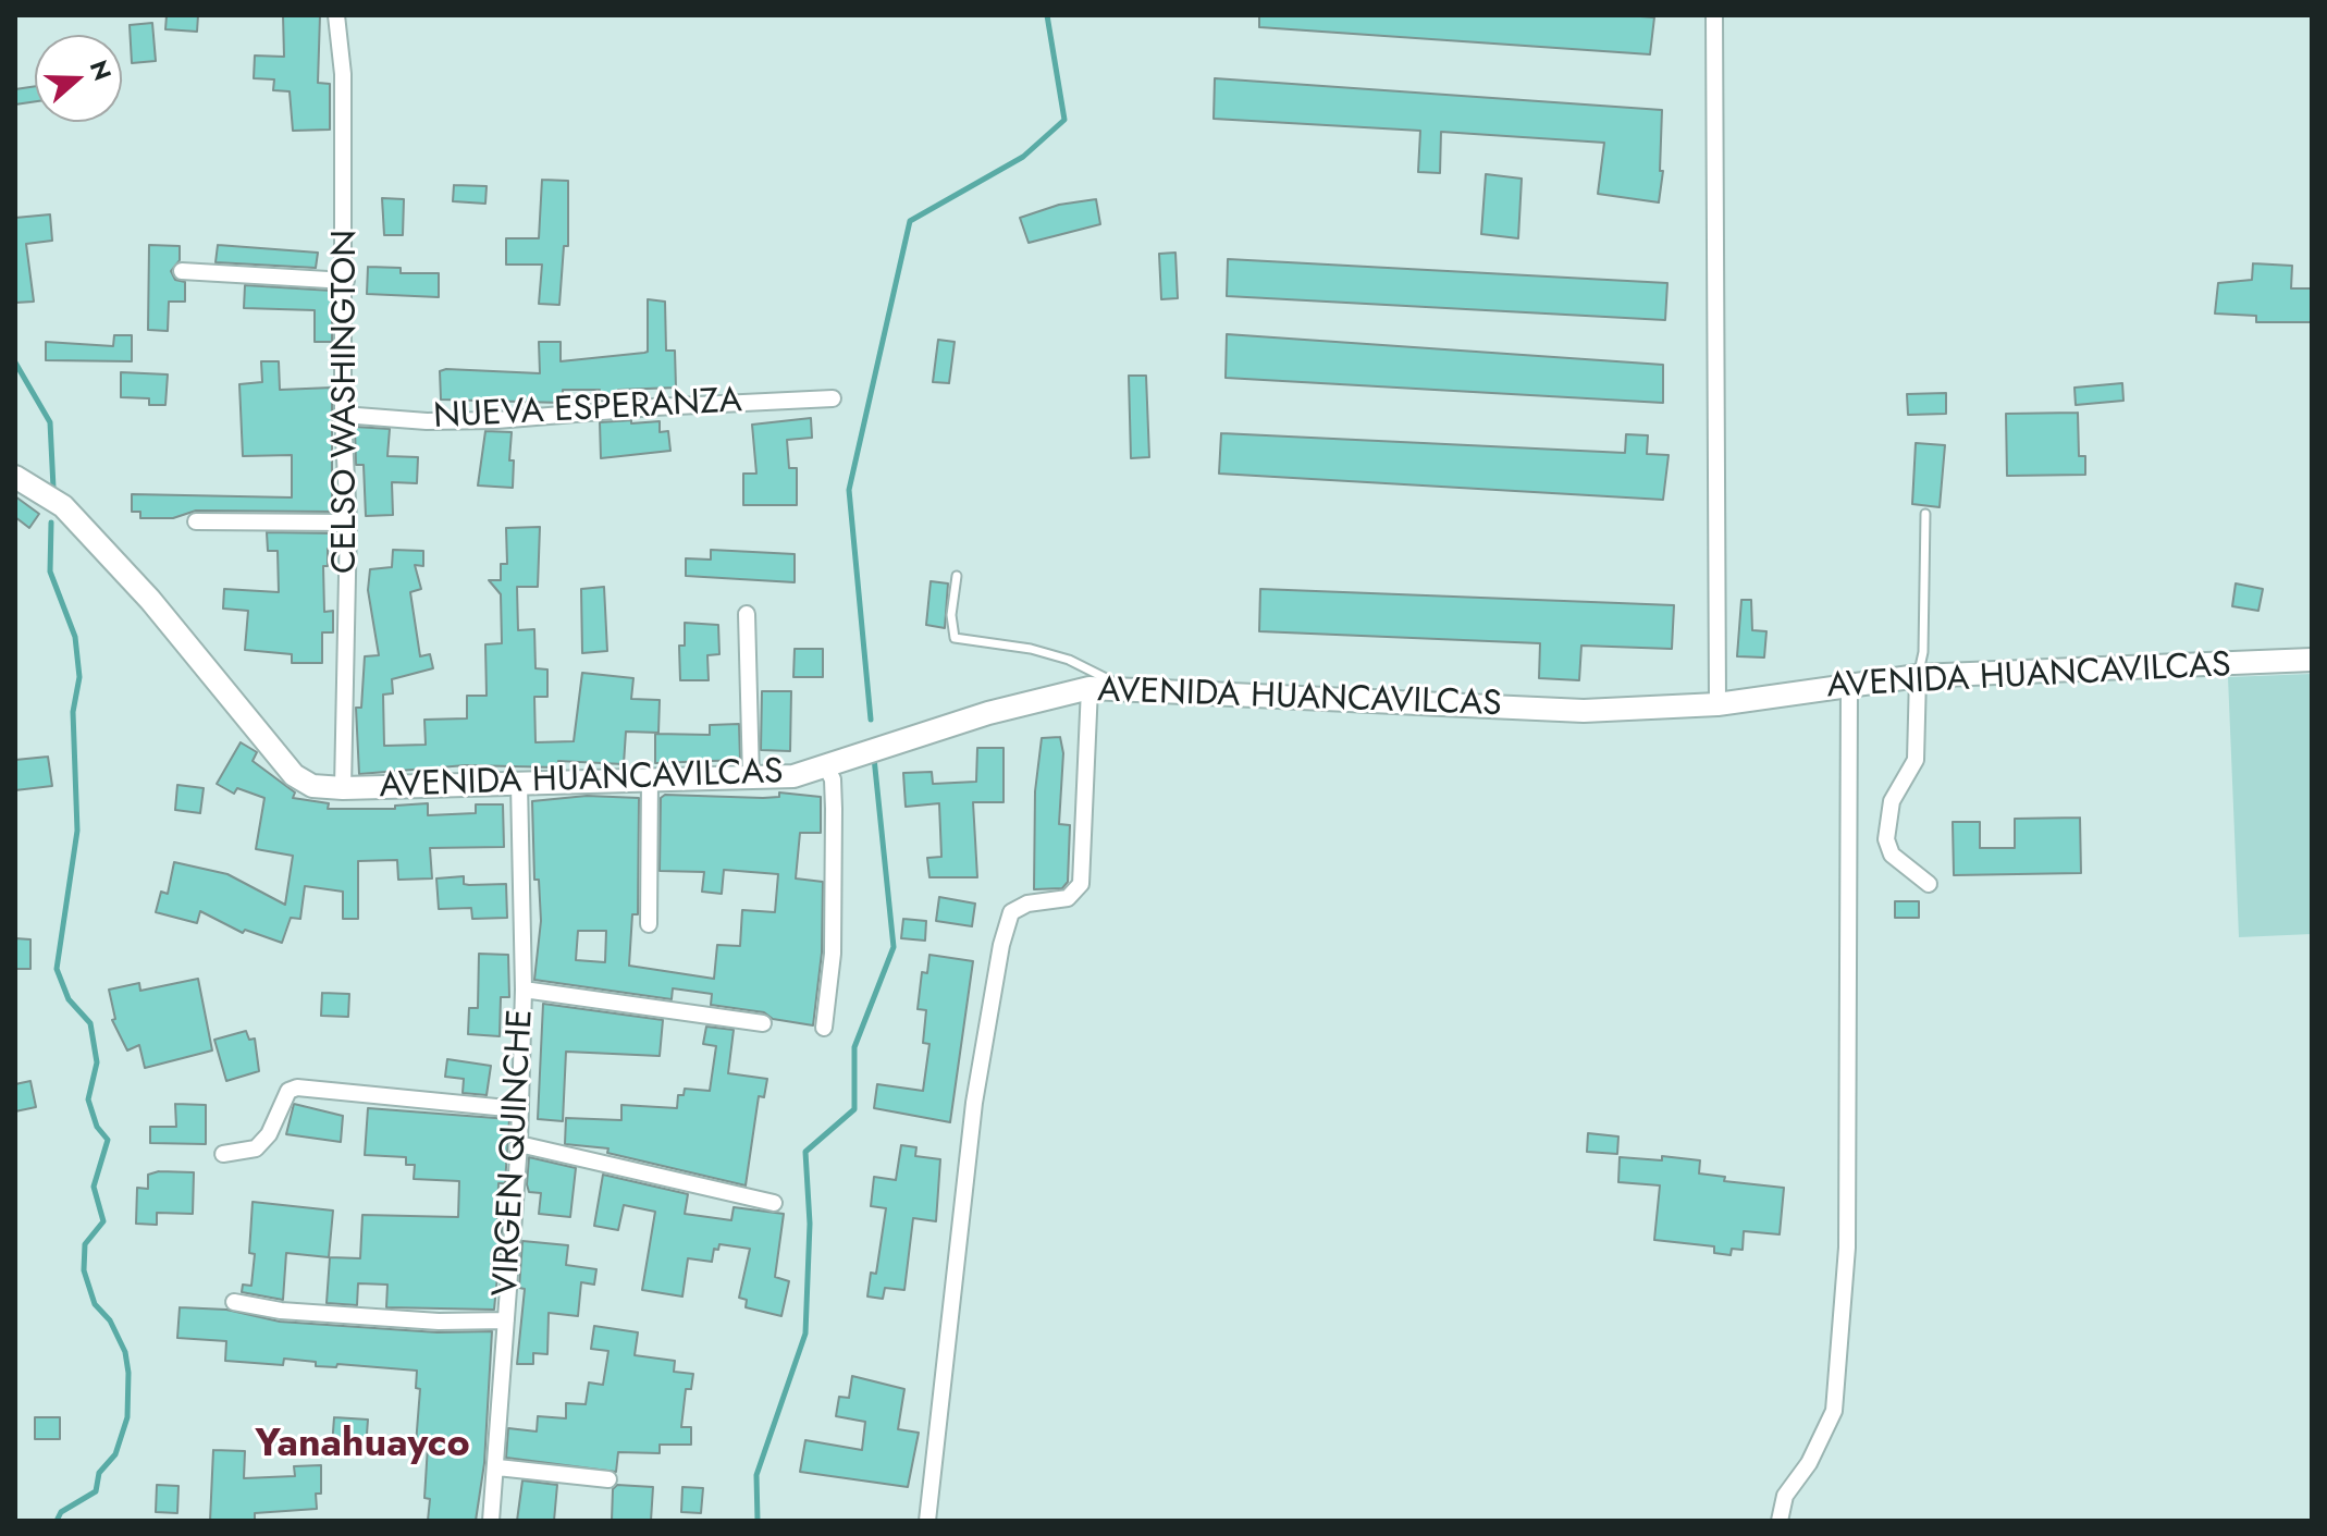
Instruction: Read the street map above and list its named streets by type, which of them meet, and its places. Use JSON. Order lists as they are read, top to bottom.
{
  "streets": {
    "street": [
      "CELSO WASHINGTON",
      "NUEVA ESPERANZA",
      "AVENIDA HUANCAVILCAS",
      "VIRGEN QUINCHE"
    ]
  },
  "crossings": [
    ["CELSO WASHINGTON", "NUEVA ESPERANZA"],
    ["CELSO WASHINGTON", "AVENIDA HUANCAVILCAS"],
    ["AVENIDA HUANCAVILCAS", "VIRGEN QUINCHE"]
  ],
  "districts": ["Yanahuayco"],
  "north": "right"
}
